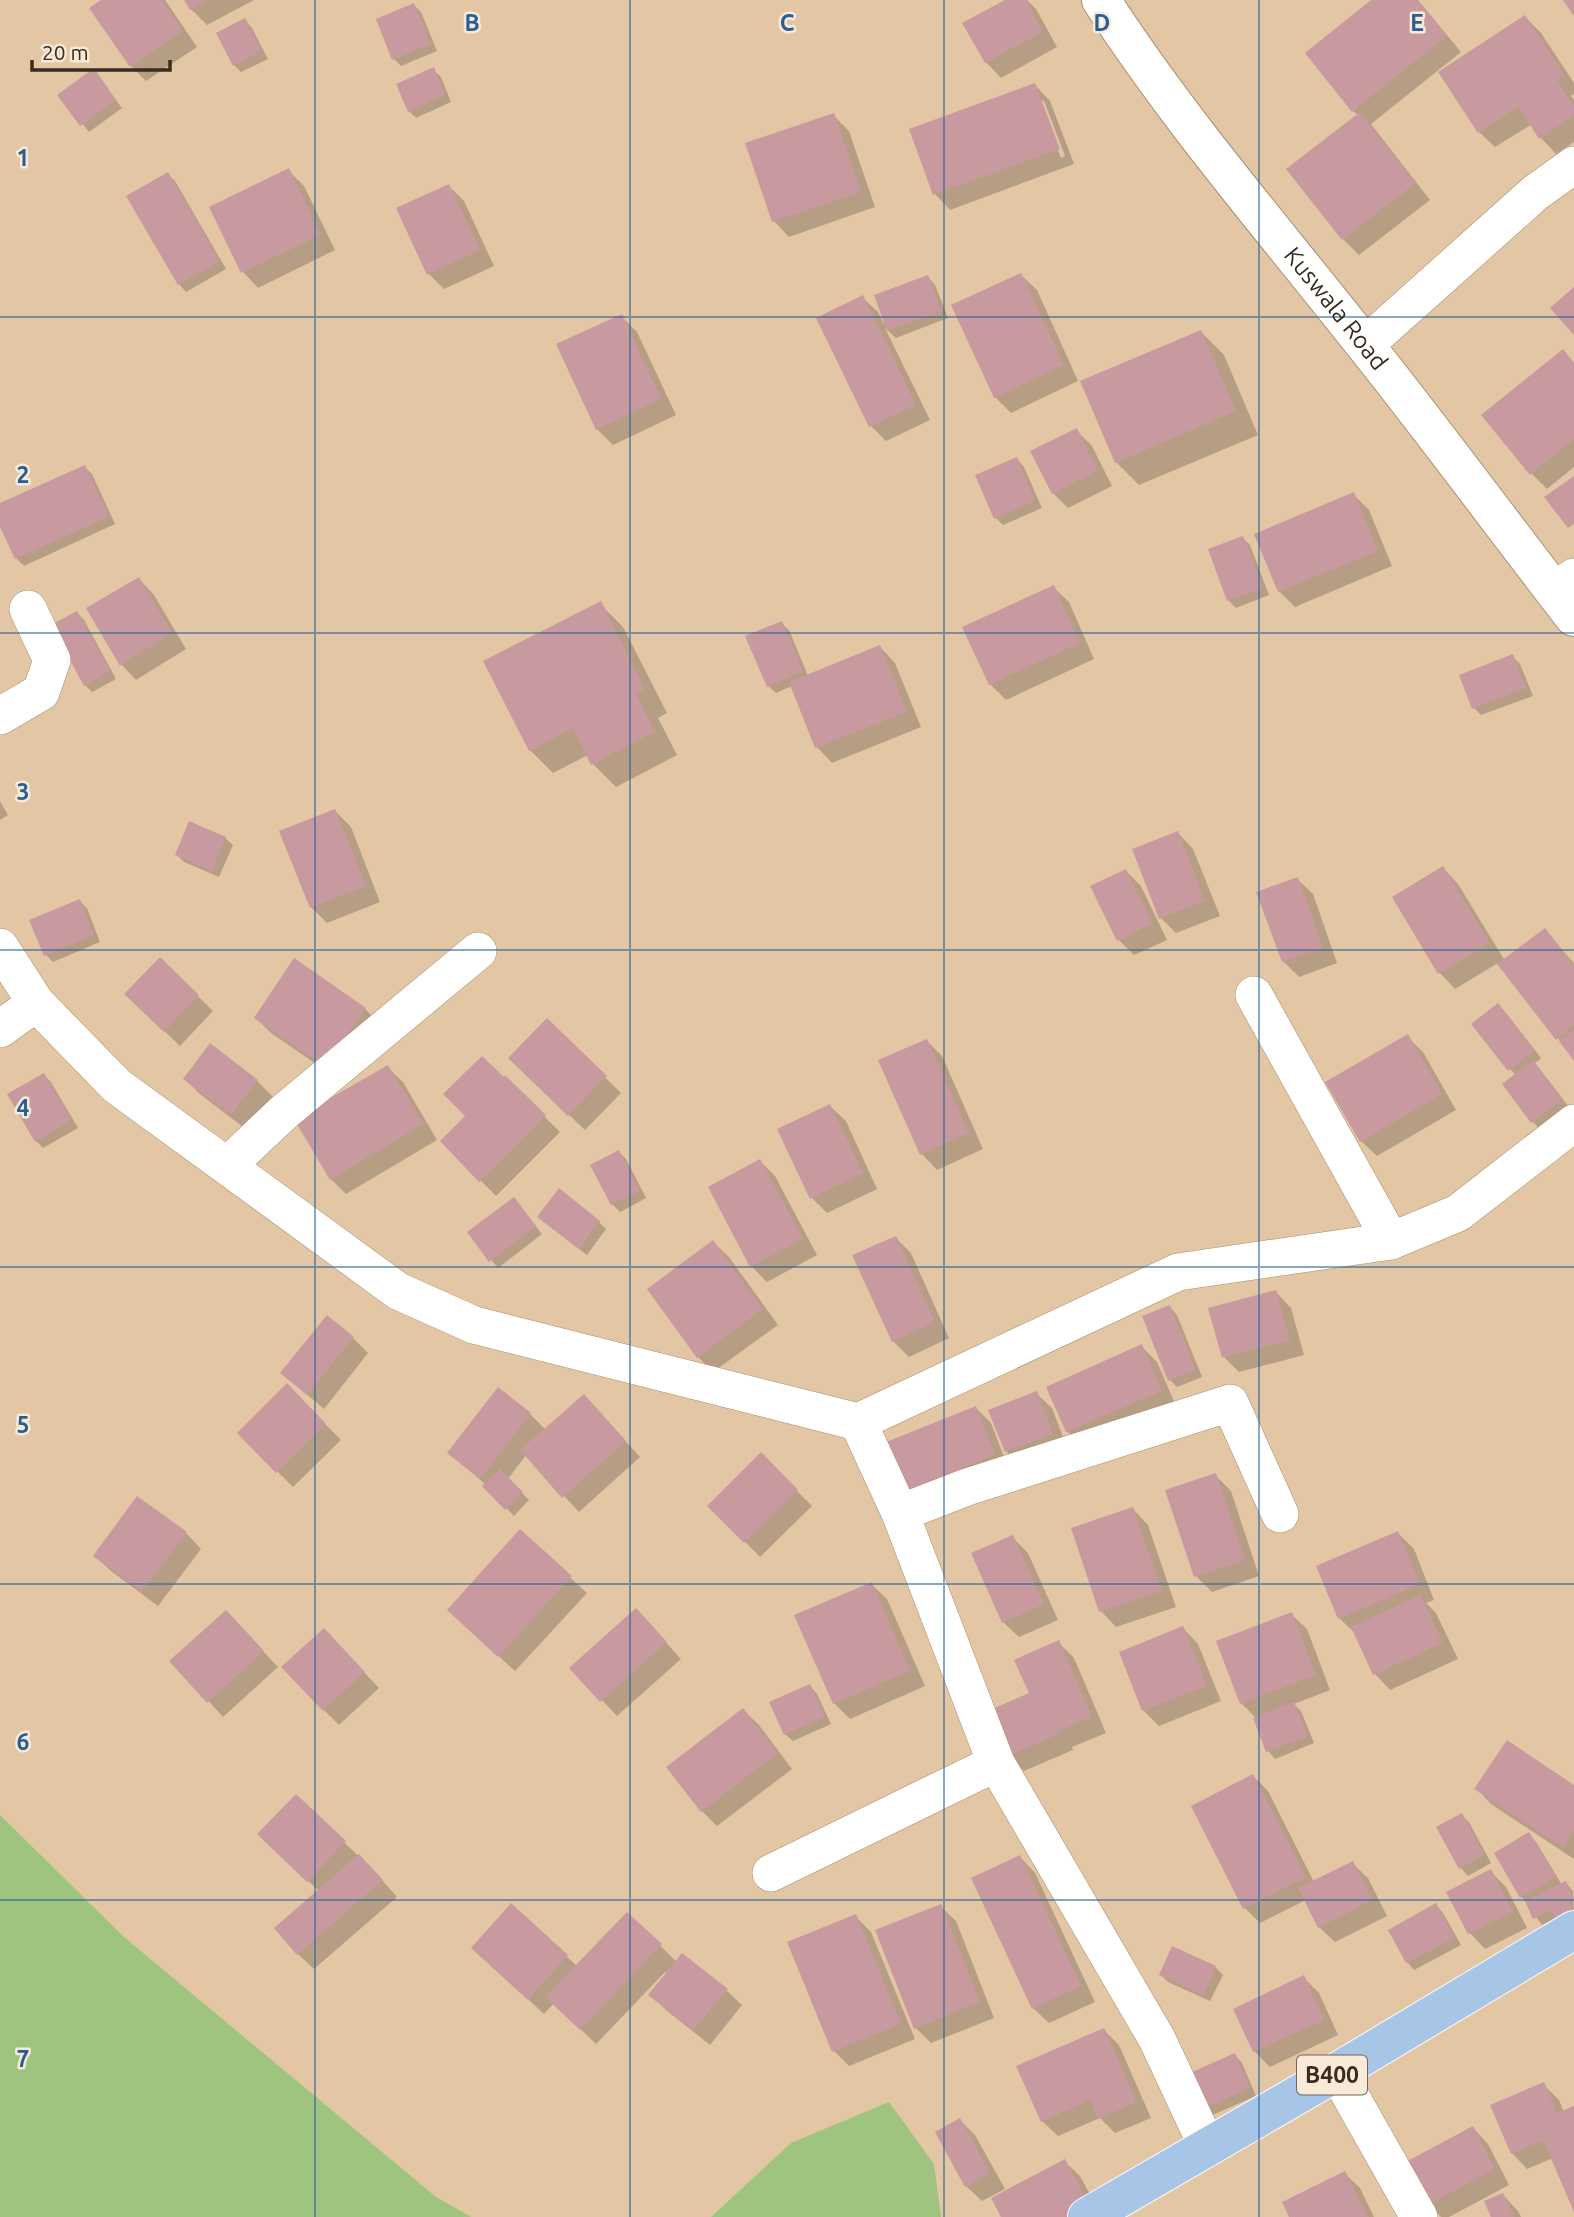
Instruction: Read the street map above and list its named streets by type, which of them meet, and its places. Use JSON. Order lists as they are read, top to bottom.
{
  "streets": {
    "main road": ["B400"],
    "street": ["Kuswala Road"]
  },
  "scale_bar": "20 m",
  "grid": {
    "columns": [
      "B",
      "C",
      "D",
      "E"
    ],
    "rows": [
      "1",
      "2",
      "3",
      "4",
      "5",
      "6",
      "7"
    ]
  }
}
